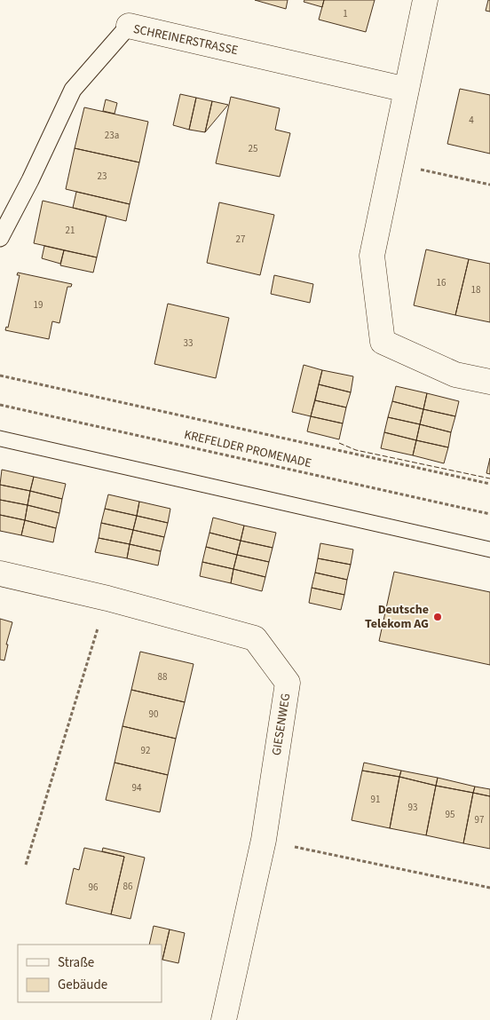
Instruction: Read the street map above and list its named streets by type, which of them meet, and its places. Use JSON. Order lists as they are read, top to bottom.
{
  "streets": {
    "street": ["SCHREINERSTRASSE", "GIESENWEG"],
    "path": ["KREFELDER PROMENADE"]
  },
  "places": ["Deutsche Telekom AG"],
  "house_numbers": [
    "1",
    "4",
    "23a",
    "25",
    "23",
    "21",
    "27",
    "16",
    "18",
    "19",
    "33",
    "88",
    "90",
    "92",
    "94",
    "91",
    "93",
    "95",
    "97",
    "86",
    "96"
  ],
  "legend": ["Straße", "Gebäude"]
}
